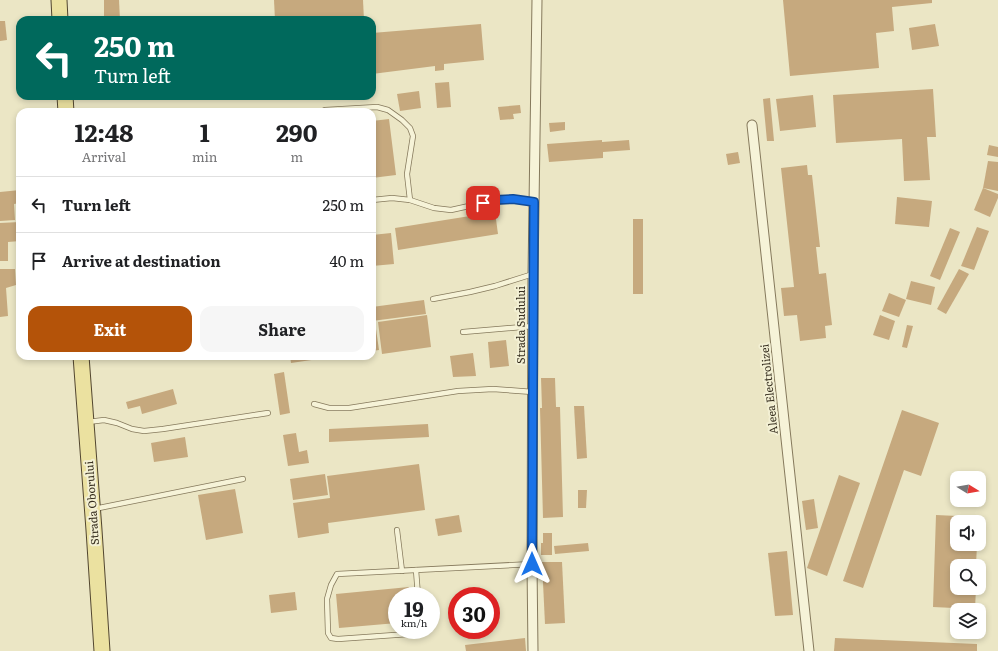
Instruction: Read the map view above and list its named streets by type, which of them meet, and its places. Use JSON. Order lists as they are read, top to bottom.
{
  "streets": {
    "main road": ["Strada Oborului"],
    "street": ["Strada Sudului", "Aleea Electrolizei"]
  },
  "north": "right",
  "page": {
    "turn": ["250 m", "Turn left"],
    "eta": [
      "12:48",
      "Arrival",
      "1",
      "min",
      "290",
      "m"
    ],
    "list": [
      {
        "name": "Turn left",
        "value": "250 m"
      },
      {
        "name": "Arrive at destination",
        "value": "40 m"
      }
    ],
    "buttons": ["Exit", "Share"],
    "speed": "19 km/h",
    "limit": "30"
  }
}
